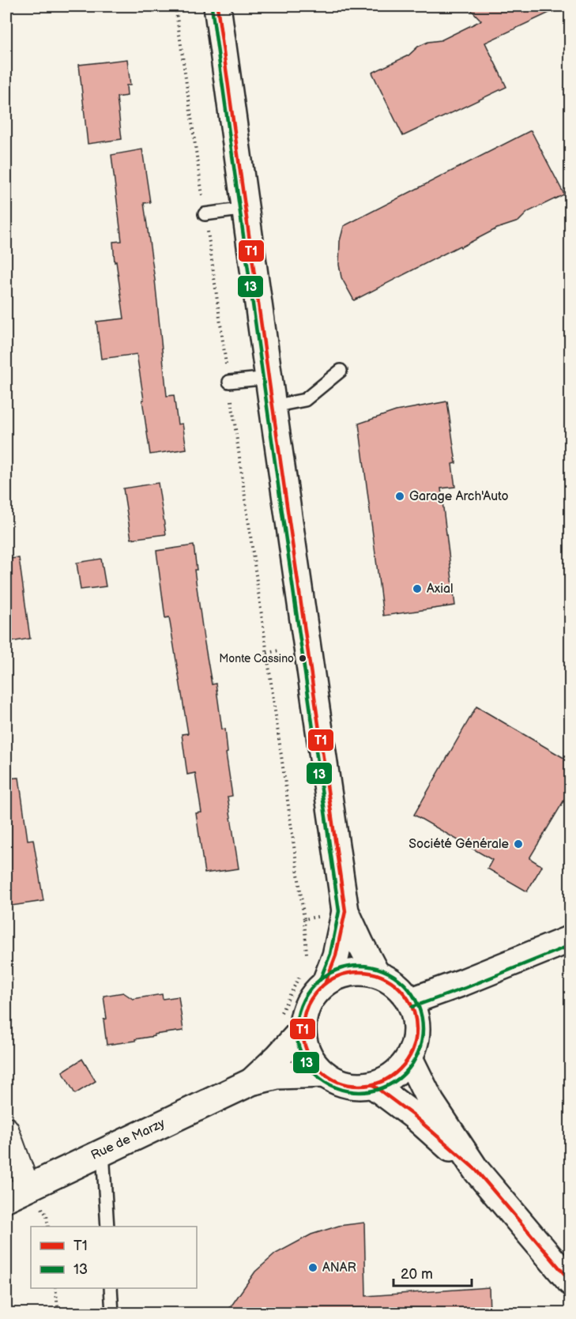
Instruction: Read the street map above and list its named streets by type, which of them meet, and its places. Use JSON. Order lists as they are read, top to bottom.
{
  "streets": {
    "main road": ["Rue de Marzy"]
  },
  "places": [
    "Garage Arch'Auto",
    "Axial",
    "Monte Cassino",
    "Société Générale",
    "ANAR"
  ],
  "lines": ["transit line T1", "transit line 13"],
  "legend": ["T1", "13"],
  "scale_bar": "20 m"
}
